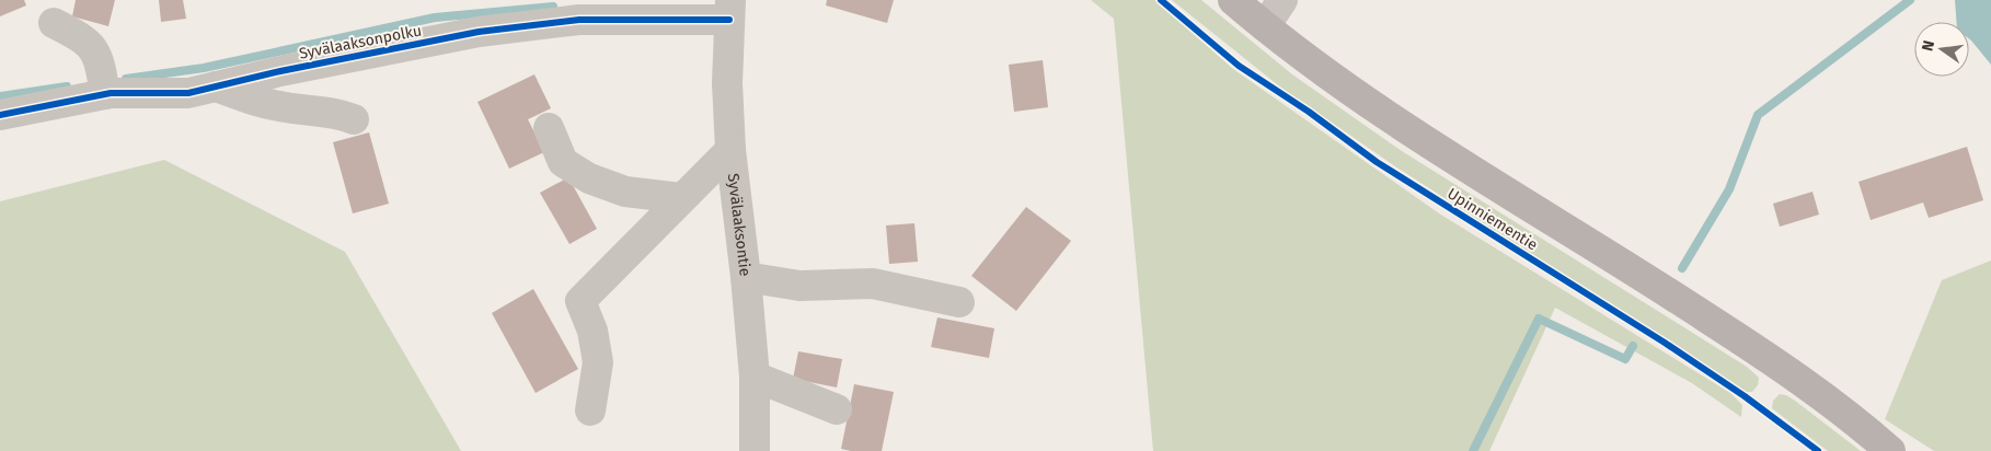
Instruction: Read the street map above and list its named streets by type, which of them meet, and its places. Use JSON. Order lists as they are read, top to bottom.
{
  "streets": {
    "main road": ["Upinniementie"],
    "street": ["Syvälaaksonpolku", "Syvälaaksontie"]
  },
  "crossings": [
    ["Syvälaaksonpolku", "Syvälaaksontie"]
  ],
  "north": "left"
}
